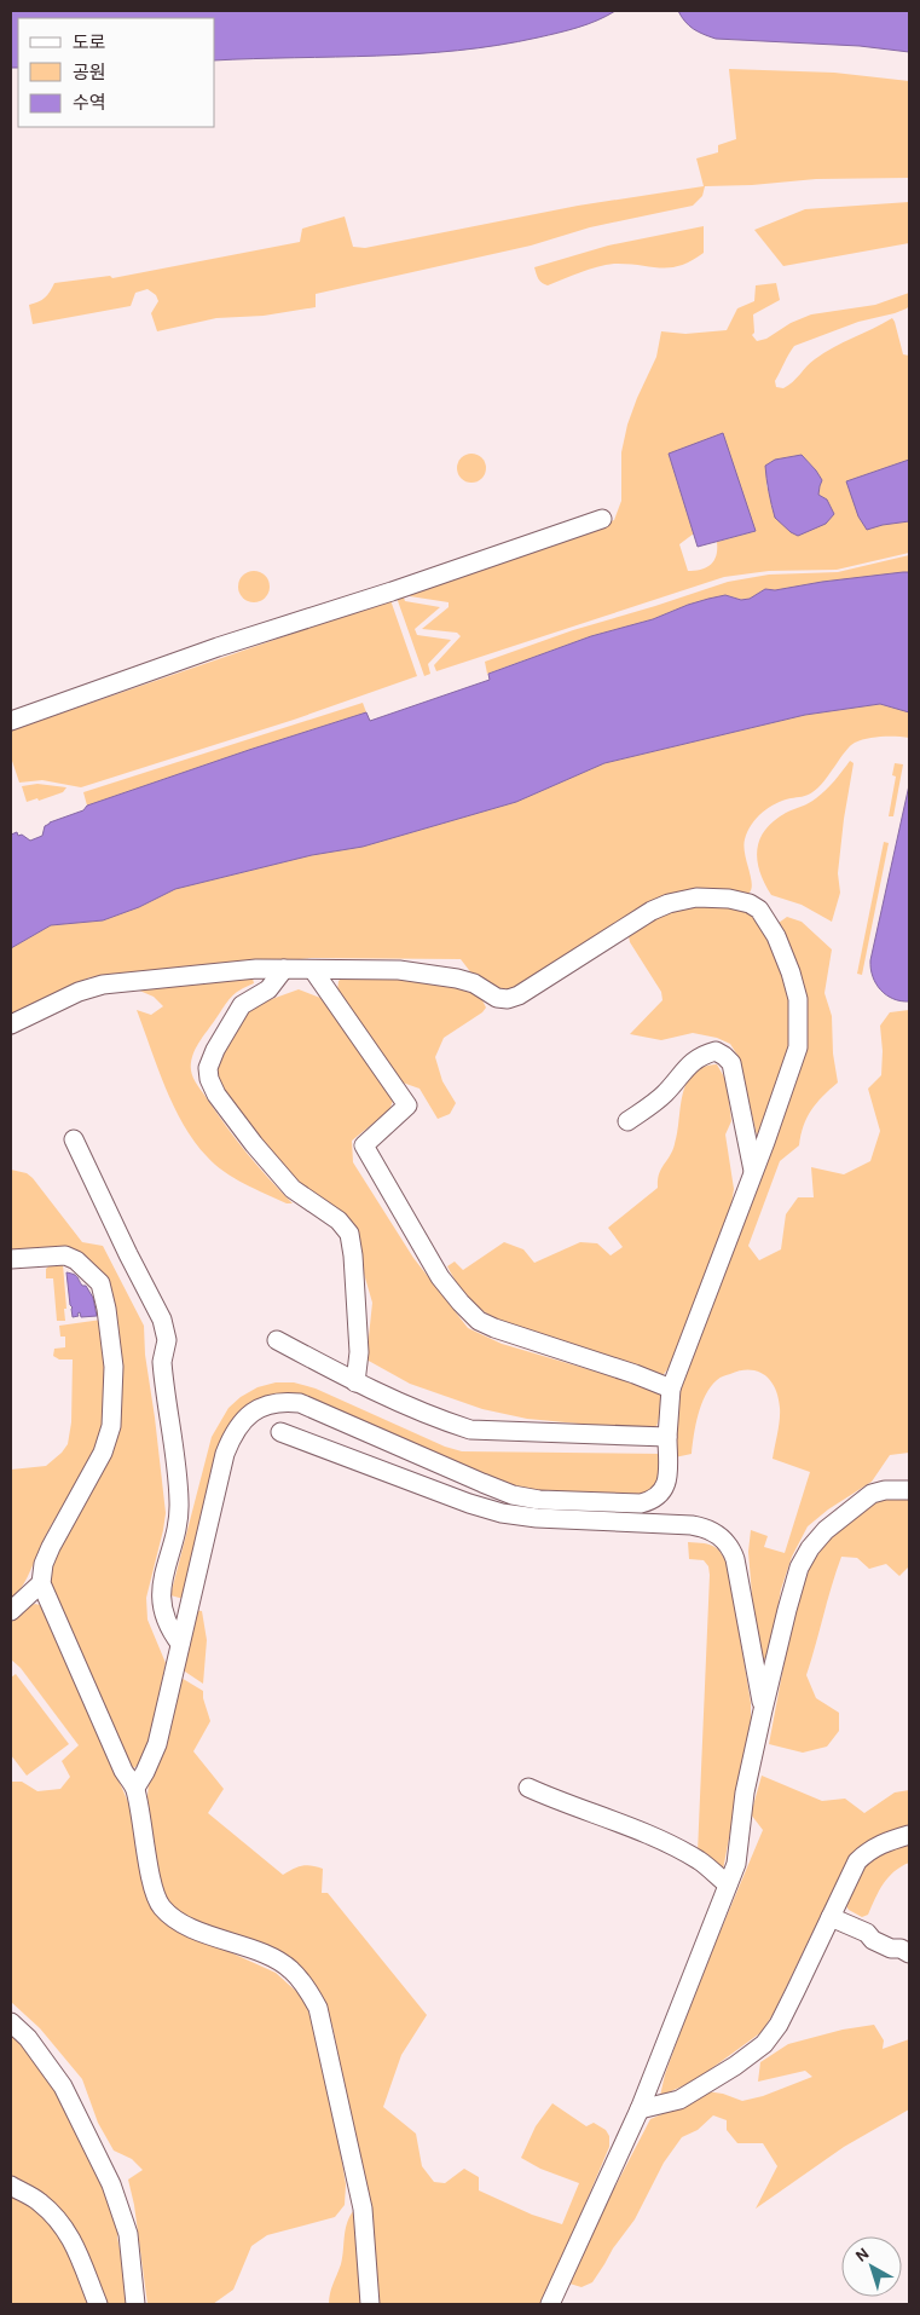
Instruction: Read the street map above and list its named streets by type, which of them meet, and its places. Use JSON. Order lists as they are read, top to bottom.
{
  "legend": ["도로", "공원", "수역"],
  "north": "top left"
}
